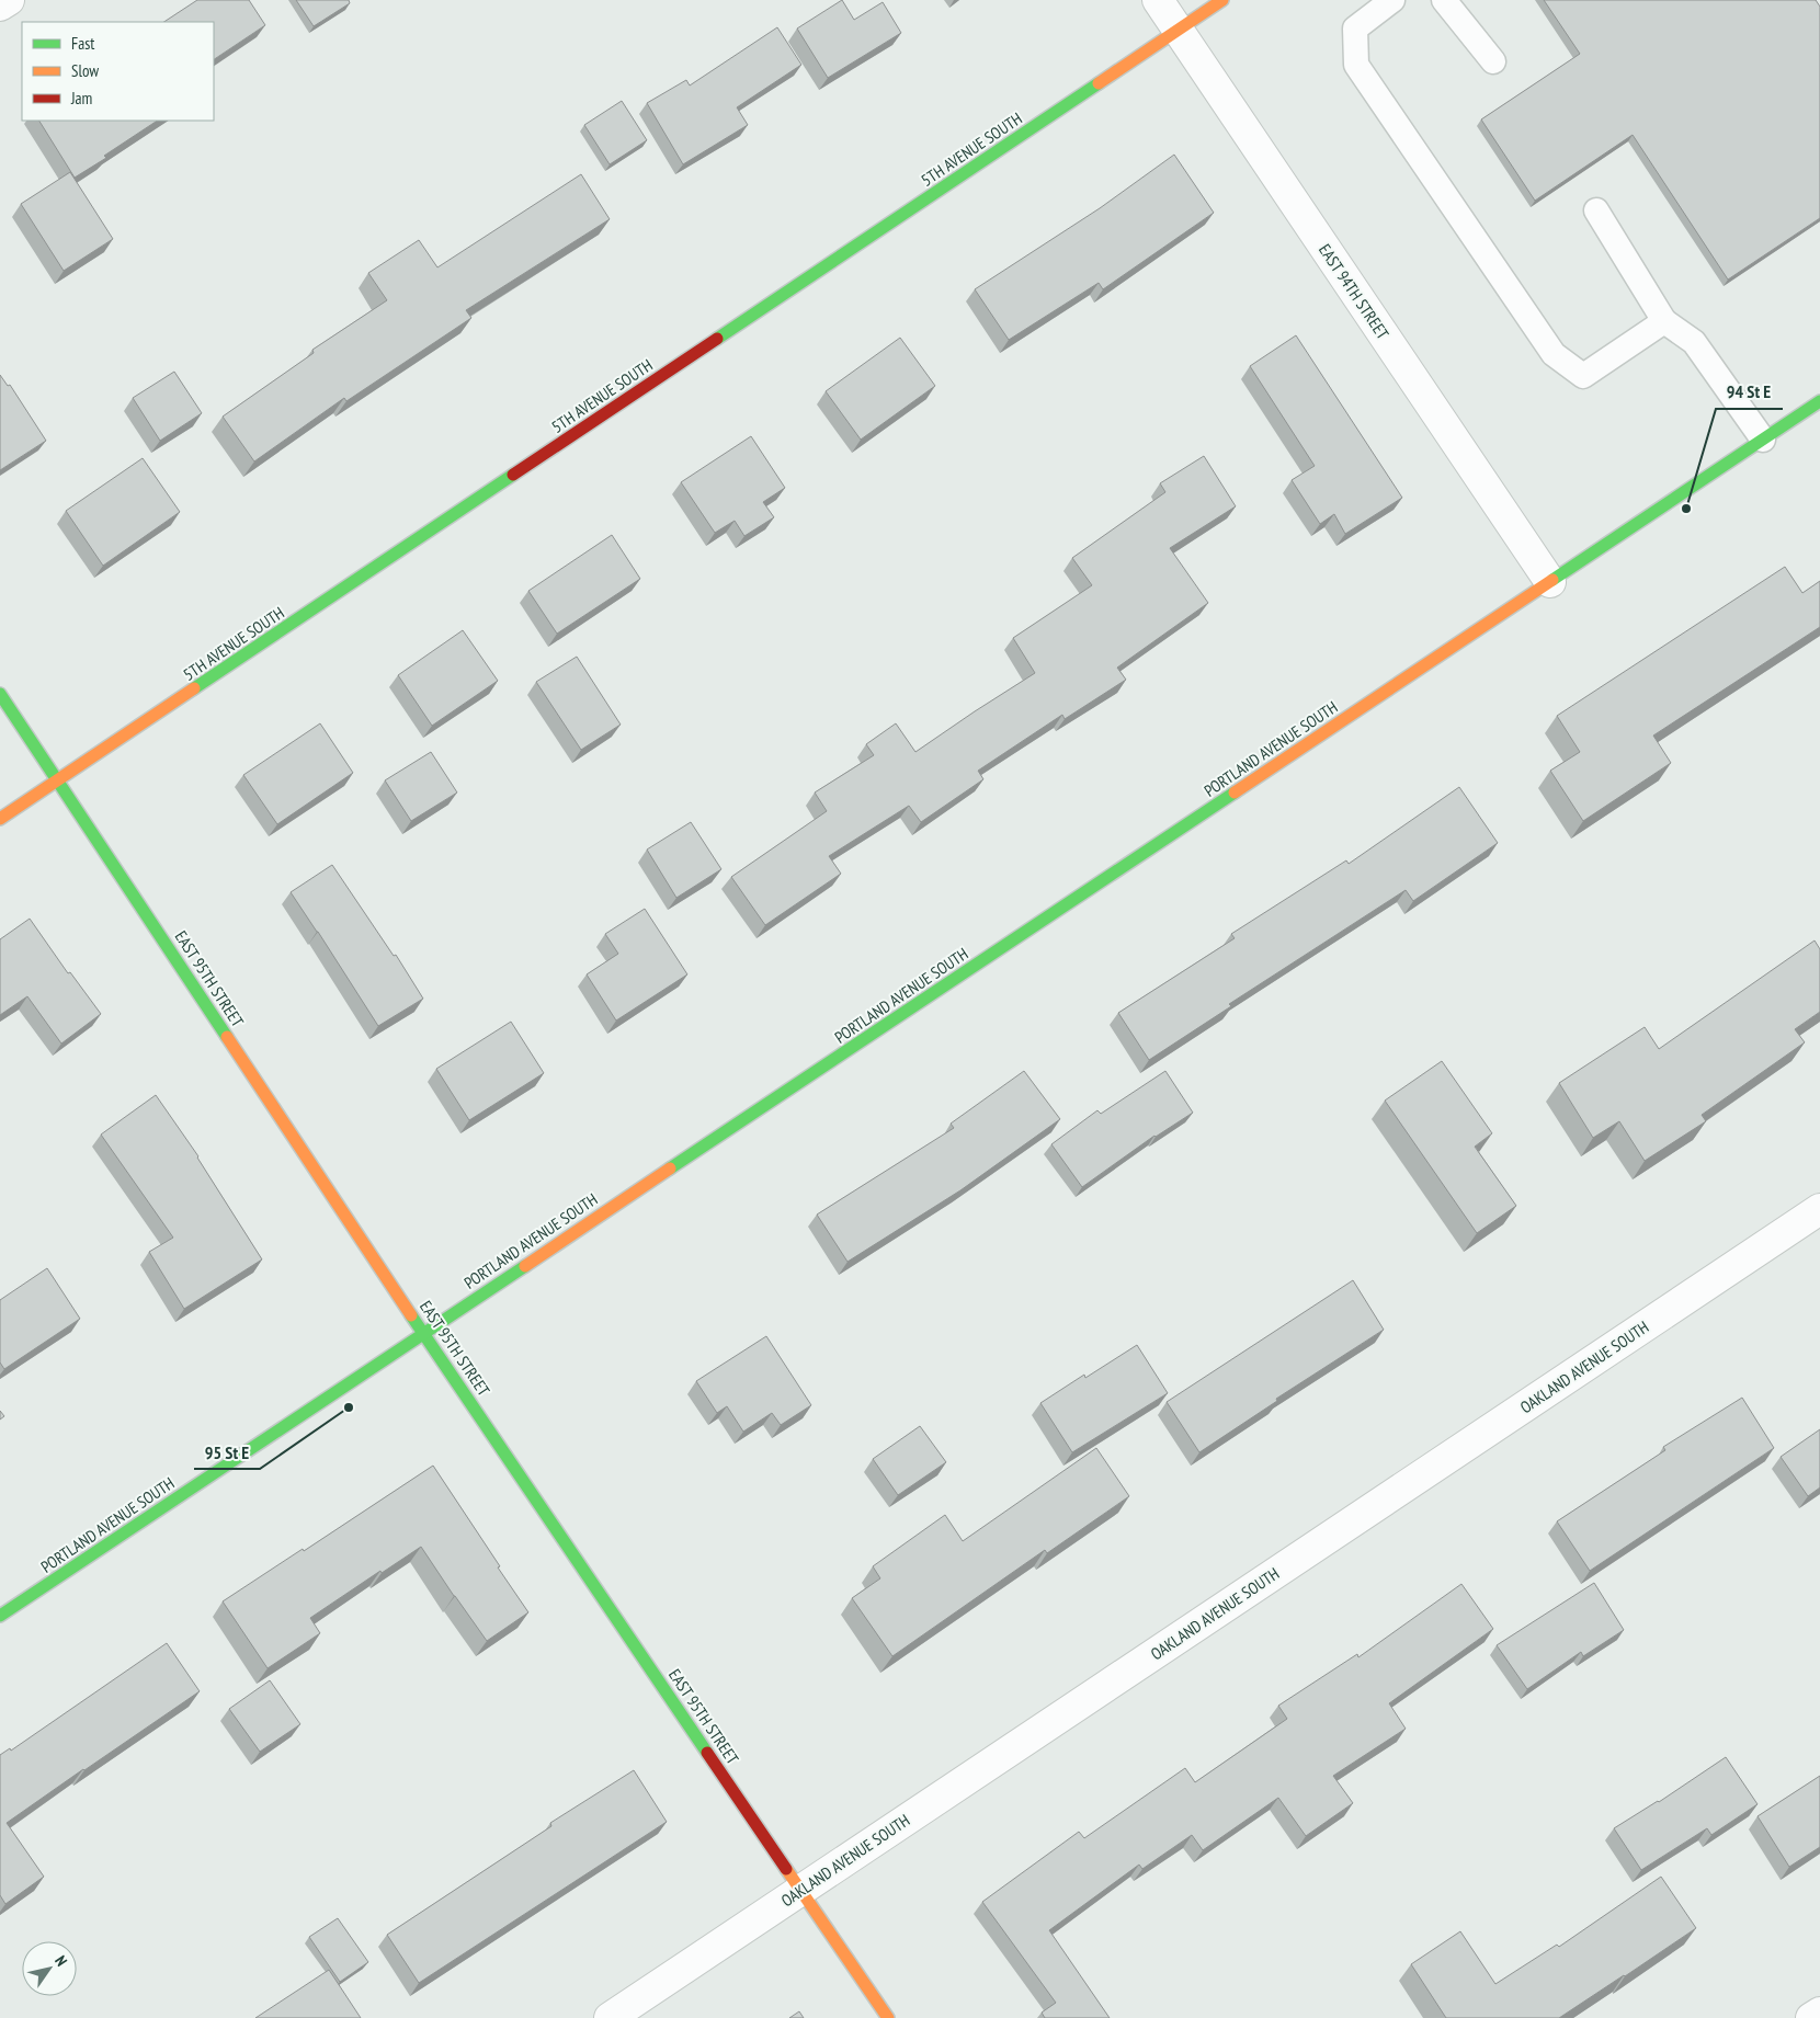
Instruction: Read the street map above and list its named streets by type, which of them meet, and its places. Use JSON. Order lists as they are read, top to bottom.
{
  "streets": {
    "street": [
      "5TH AVENUE SOUTH",
      "EAST 94TH STREET",
      "PORTLAND AVENUE SOUTH",
      "EAST 95TH STREET",
      "OAKLAND AVENUE SOUTH"
    ]
  },
  "crossings": [
    ["5TH AVENUE SOUTH", "EAST 94TH STREET"],
    ["5TH AVENUE SOUTH", "EAST 95TH STREET"],
    ["EAST 94TH STREET", "PORTLAND AVENUE SOUTH"],
    ["PORTLAND AVENUE SOUTH", "EAST 95TH STREET"],
    ["EAST 95TH STREET", "OAKLAND AVENUE SOUTH"]
  ],
  "places": ["94 St E", "95 St E"],
  "legend": ["Fast", "Slow", "Jam"],
  "north": "top right"
}
